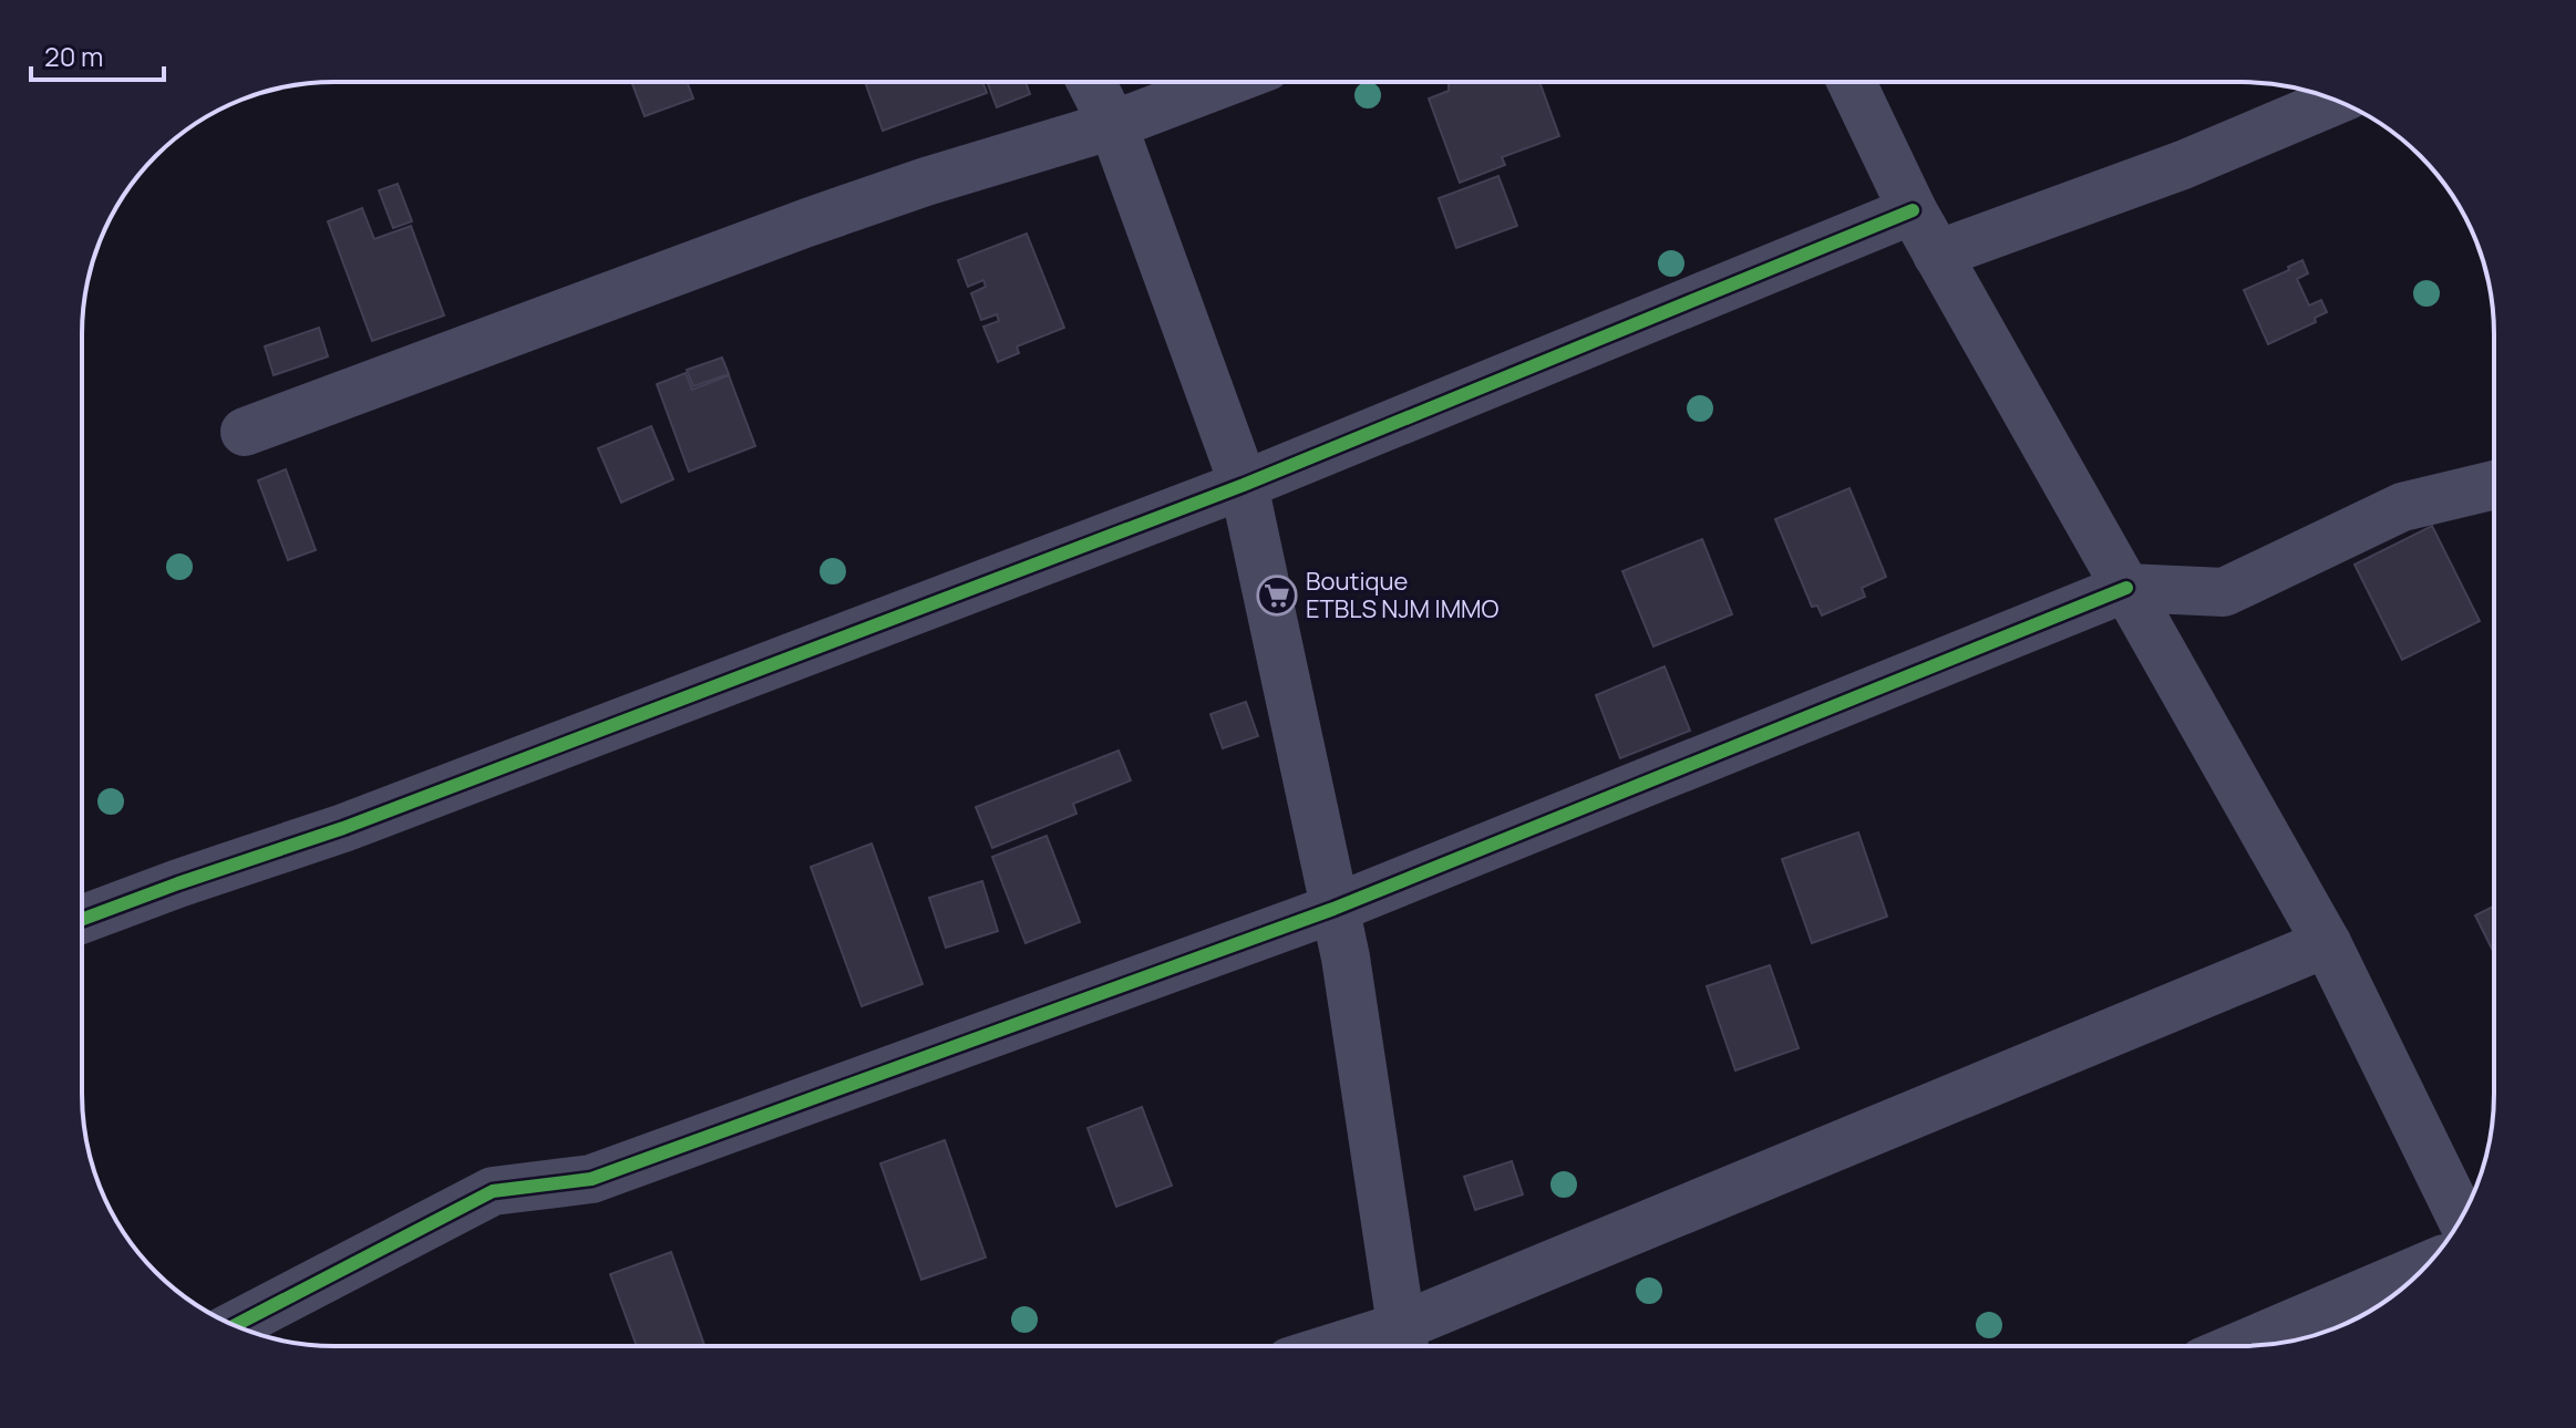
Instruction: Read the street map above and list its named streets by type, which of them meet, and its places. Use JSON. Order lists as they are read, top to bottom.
{
  "places": {
    "supermarket": ["Boutique ETBLS NJM IMMO"]
  },
  "scale_bar": "20 m"
}
